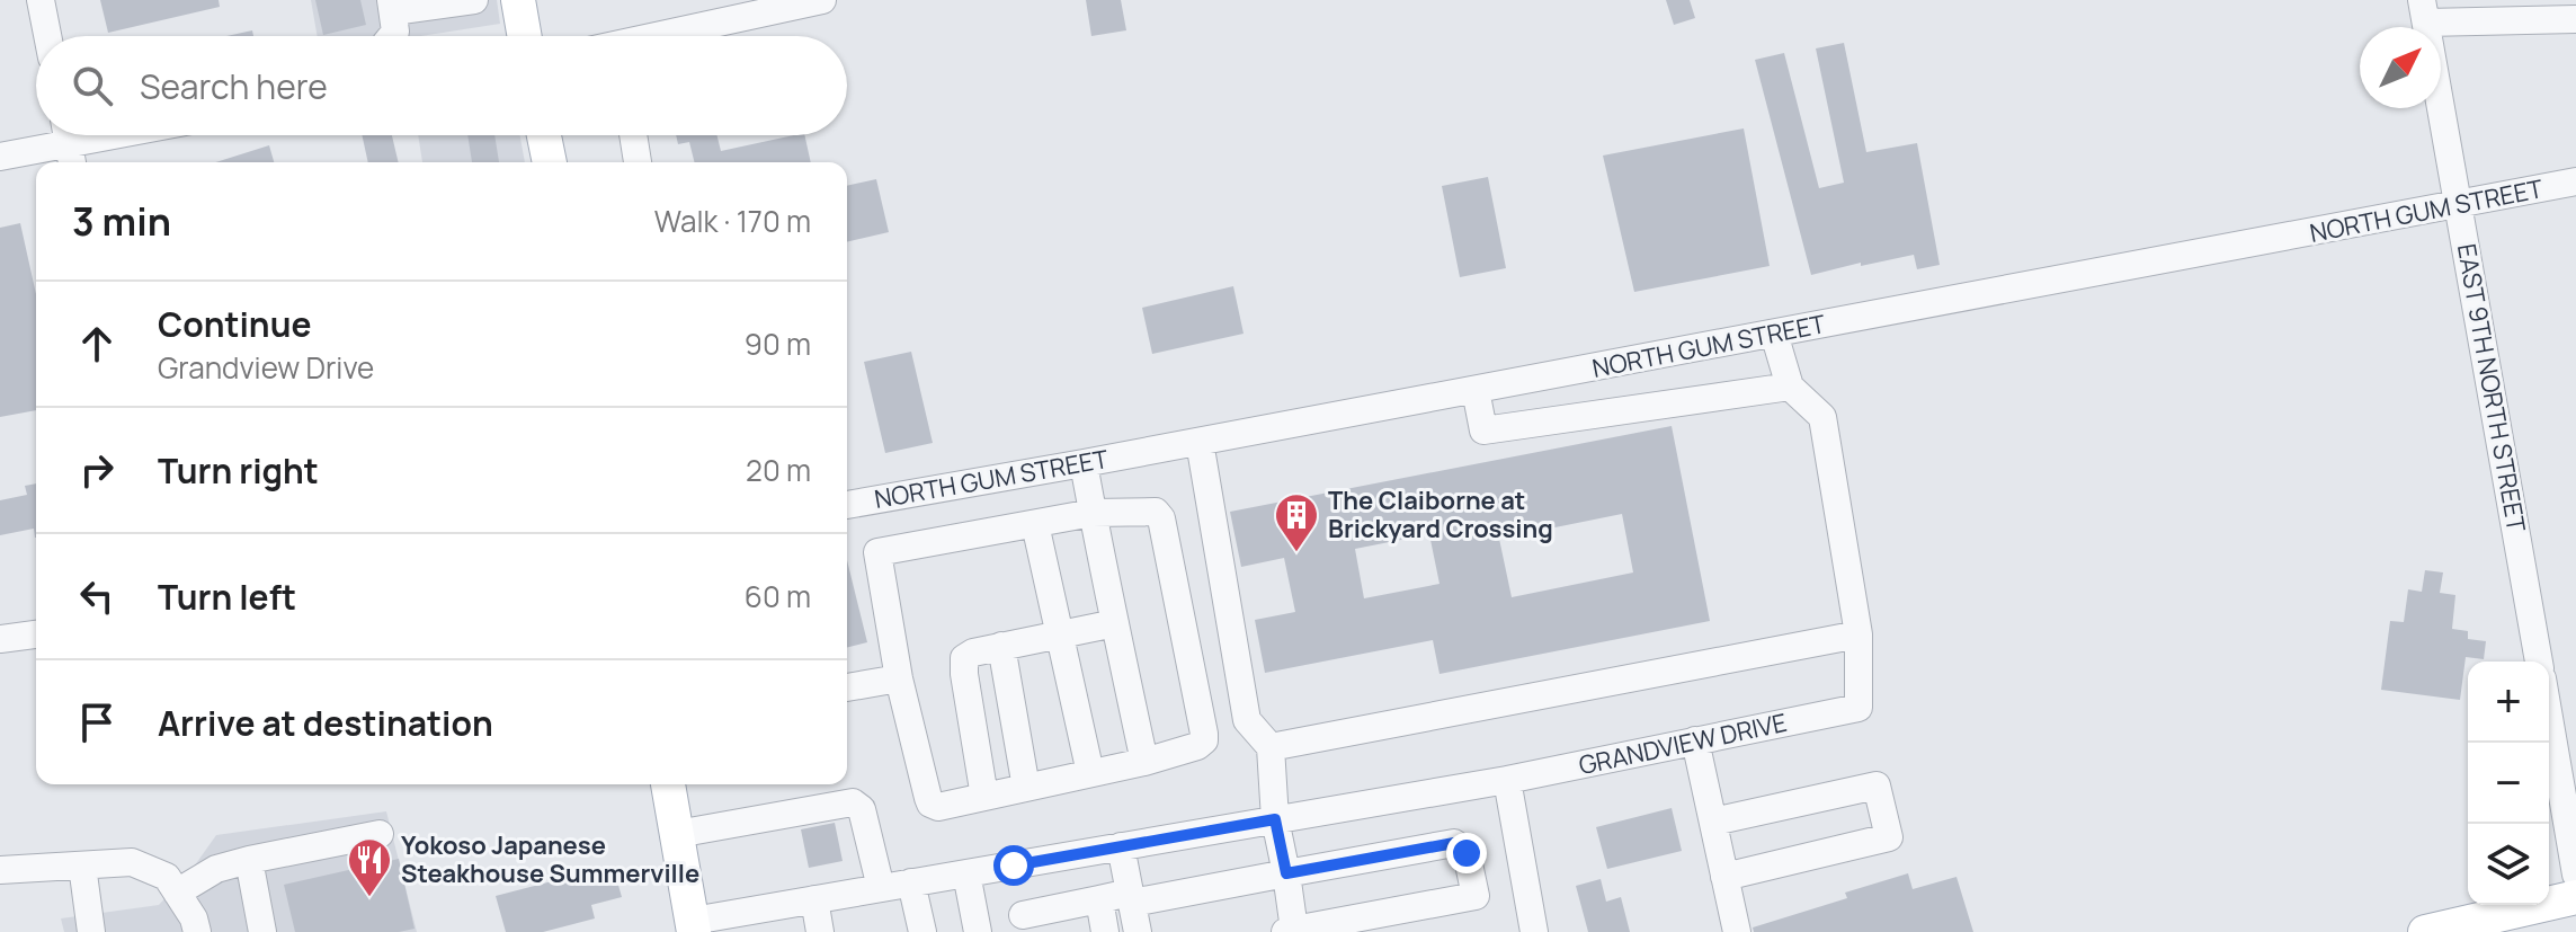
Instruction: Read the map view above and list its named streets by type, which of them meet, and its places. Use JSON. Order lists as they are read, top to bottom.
{
  "streets": {
    "street": ["NORTH GUM STREET", "EAST 9TH NORTH STREET", "GRANDVIEW DRIVE"]
  },
  "crossings": [
    ["NORTH GUM STREET", "EAST 9TH NORTH STREET"]
  ],
  "places": {
    "building": ["The Claiborne at Brickyard Crossing"],
    "restaurant": ["Yokoso Japanese Steakhouse Summerville"]
  },
  "north": "top right",
  "page": {
    "search": "Search here",
    "heading": ["3 min", "Walk · 170 m"],
    "list": [
      ["Continue", "Grandview Drive", "90 m"],
      ["Turn right", "20 m"],
      ["Turn left", "60 m"],
      "Arrive at destination"
    ],
    "map_buttons": ["+", "−"]
  }
}
